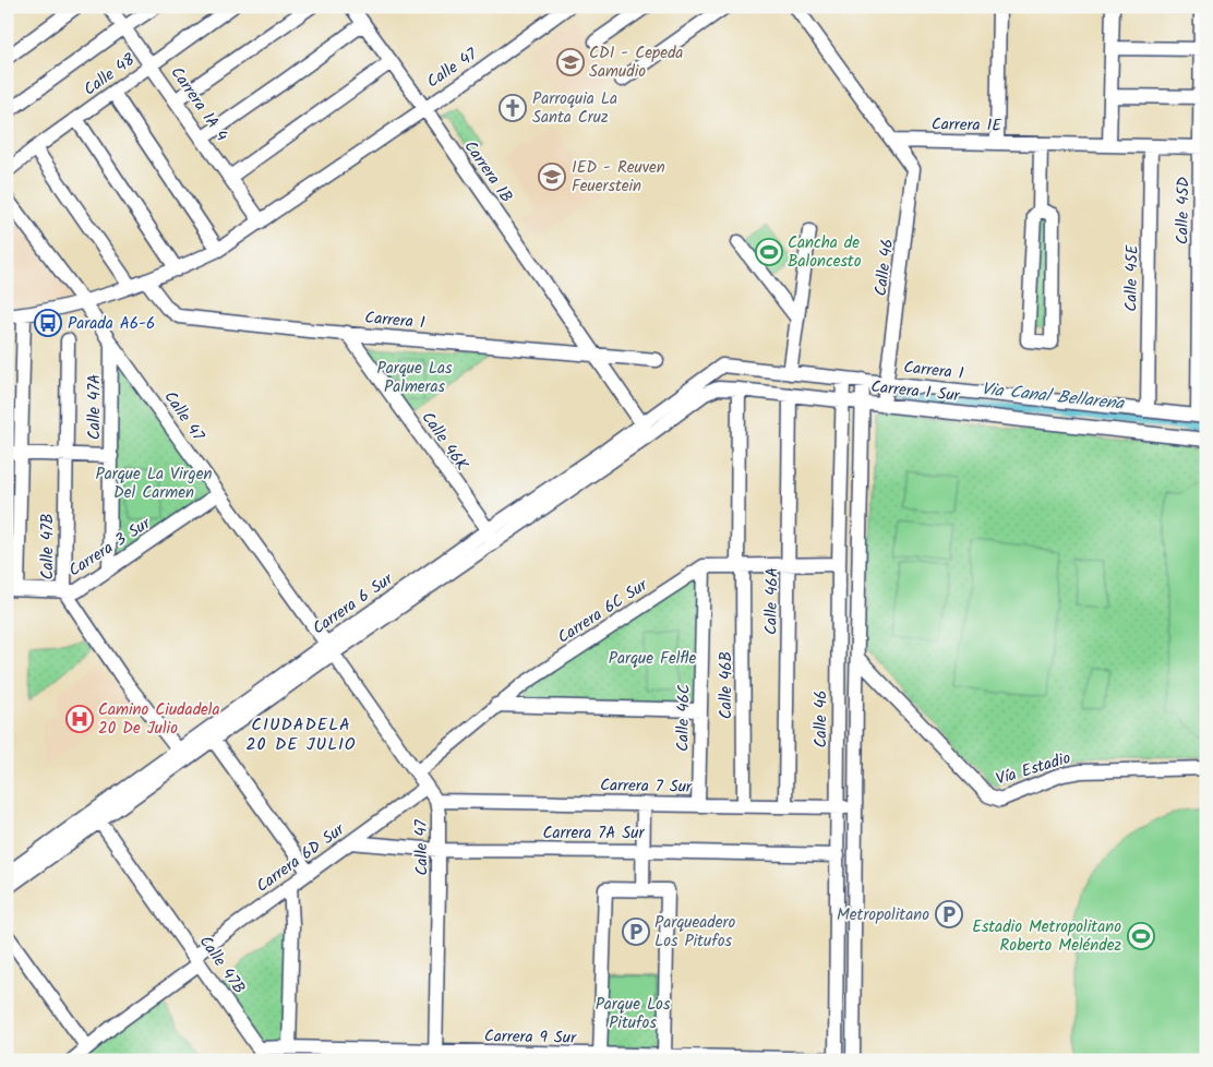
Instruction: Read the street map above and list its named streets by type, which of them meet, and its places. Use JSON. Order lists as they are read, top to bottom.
{
  "streets": {
    "street": [
      "Calle 47",
      "Calle 48",
      "Carrera 1A 4",
      "Carrera 1E",
      "Carrera 1B",
      "Calle 45D",
      "Calle 46",
      "Calle 45E",
      "Carrera 1",
      "Carrera 1 Sur",
      "Calle 47A",
      "Calle 46K",
      "Calle 47B",
      "Carrera 3 Sur",
      "Calle 46A",
      "Carrera 6 Sur",
      "Carrera 6C Sur",
      "Calle 46B",
      "Calle 46C",
      "Vía Estadio",
      "Carrera 7 Sur",
      "Carrera 7A Sur",
      "Carrera 6D Sur",
      "Carrera 9 Sur"
    ]
  },
  "crossings": [
    ["Calle 47", "Carrera 1A 4"],
    ["Calle 47", "Carrera 1B"],
    ["Calle 47", "Carrera 1"],
    ["Calle 47", "Calle 47A"],
    ["Calle 47", "Carrera 3 Sur"],
    ["Calle 47", "Carrera 6 Sur"],
    ["Calle 47", "Carrera 6C Sur"],
    ["Calle 47", "Carrera 7 Sur"],
    ["Calle 47", "Carrera 7A Sur"],
    ["Calle 47", "Carrera 6D Sur"],
    ["Calle 47", "Carrera 9 Sur"],
    ["Calle 48", "Carrera 1A 4"],
    ["Carrera 1E", "Calle 45D"],
    ["Carrera 1E", "Calle 46"],
    ["Carrera 1E", "Calle 45E"],
    ["Carrera 1B", "Carrera 1"],
    ["Carrera 1B", "Carrera 6 Sur"],
    ["Calle 45D", "Carrera 1"],
    ["Calle 46", "Carrera 1"],
    ["Calle 46", "Carrera 1 Sur"],
    ["Calle 46", "Carrera 7 Sur"],
    ["Calle 46", "Carrera 7A Sur"],
    ["Calle 46", "Carrera 9 Sur"],
    ["Calle 45E", "Carrera 1"],
    ["Carrera 1", "Calle 46K"],
    ["Carrera 1", "Carrera 6 Sur"],
    ["Carrera 1 Sur", "Calle 46A"],
    ["Carrera 1 Sur", "Carrera 6 Sur"],
    ["Carrera 1 Sur", "Calle 46B"],
    ["Calle 47A", "Carrera 3 Sur"],
    ["Calle 46K", "Carrera 6 Sur"],
    ["Calle 47B", "Carrera 3 Sur"],
    ["Calle 47B", "Carrera 6 Sur"],
    ["Calle 47B", "Carrera 6D Sur"],
    ["Calle 47B", "Carrera 9 Sur"],
    ["Calle 46A", "Carrera 7 Sur"],
    ["Carrera 6C Sur", "Calle 46C"],
    ["Calle 46B", "Carrera 7 Sur"],
    ["Calle 46C", "Carrera 7 Sur"],
    ["Carrera 7A Sur", "Carrera 6D Sur"]
  ],
  "districts": ["CIUDADELA 20 DE JULIO"],
  "water": ["Via Canal Bellarena"],
  "parks": [
    "Parque Las Palmeras",
    "Parque La Virgen Del Carmen",
    "Parque Felfle",
    "Parque Los Pitufos"
  ],
  "places": {
    "school or university": ["CDI - Cepeda Samudio", "IED - Reuven Feuerstein"],
    "church": ["Parroquia La Santa Cruz"],
    "sports": ["Cancha de Baloncesto", "Estadio Metropolitano Roberto Meléndez"],
    "bus stop": ["Parada A6-6"],
    "hospital": ["Camino Ciudadela 20 De Julio"],
    "parking": ["Metropolitano", "Parqueadero Los Pitufos"]
  }
}
